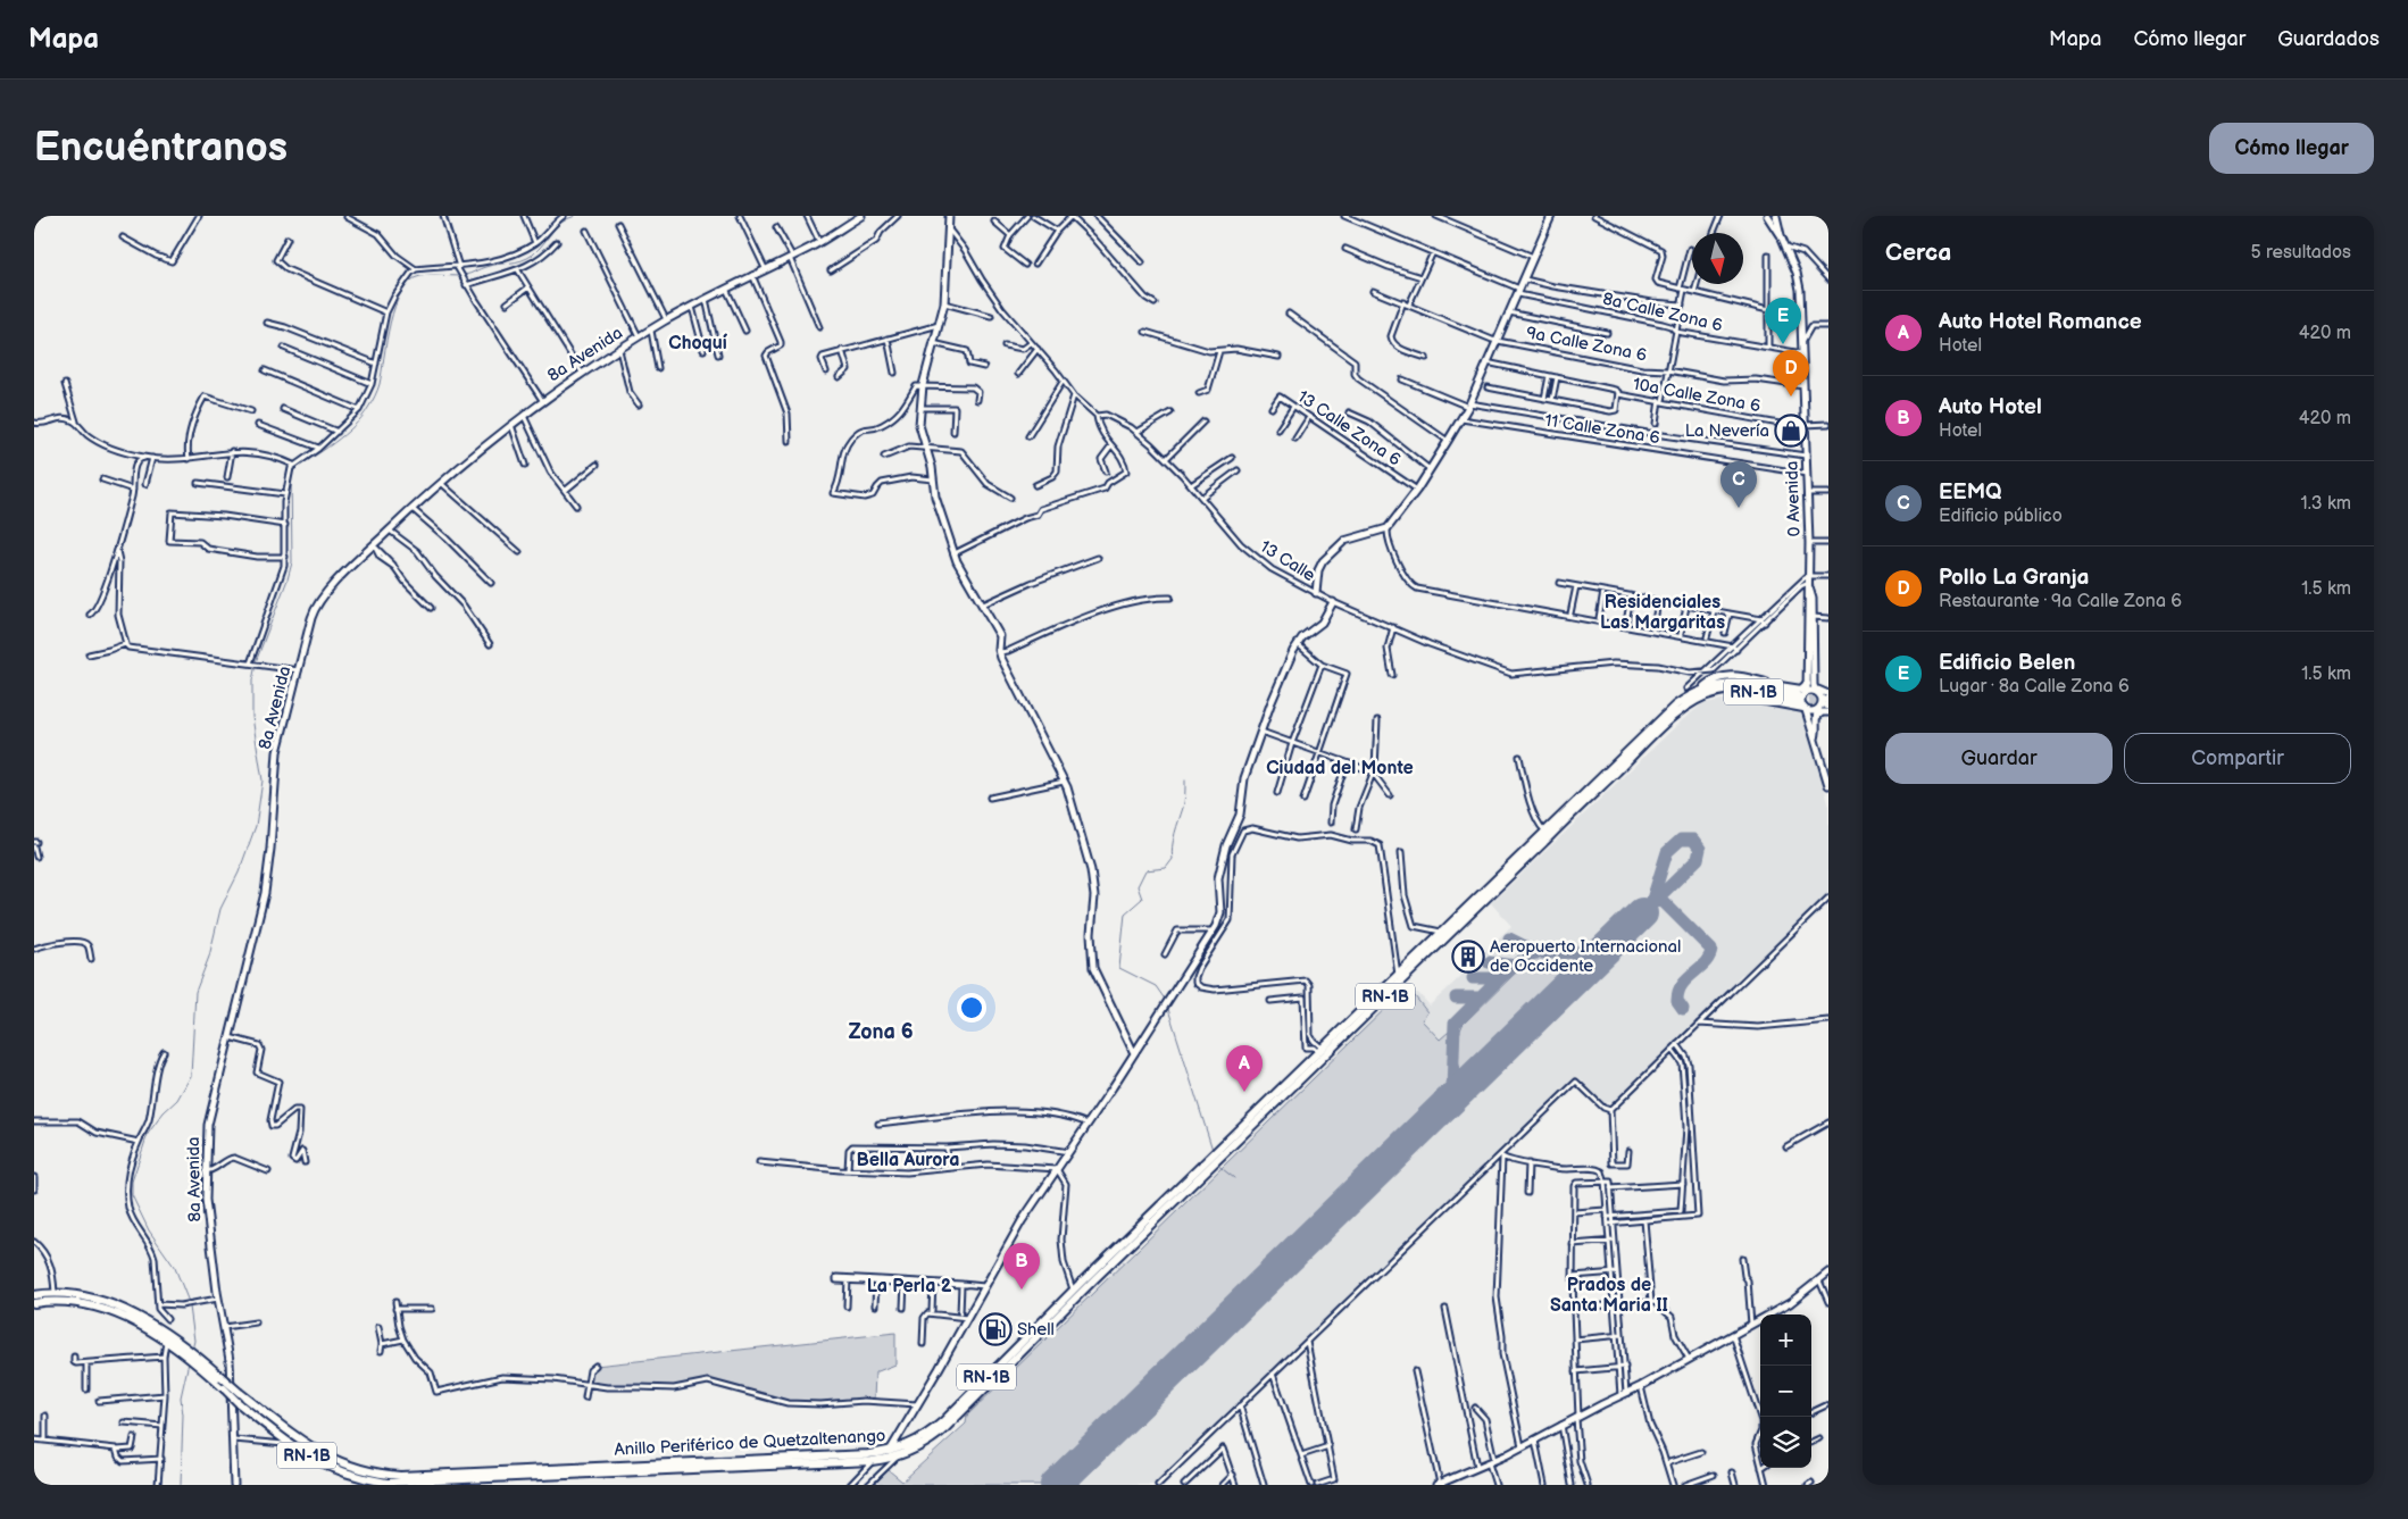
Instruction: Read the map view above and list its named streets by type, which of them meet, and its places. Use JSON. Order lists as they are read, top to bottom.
{
  "streets": {
    "highway": ["RN-1B", "Anillo Periférico de Quetzaltenango"],
    "street": [
      "8a Calle Zona 6",
      "9a Calle Zona 6",
      "8a Avenida",
      "10a Calle Zona 6",
      "13 Calle Zona 6",
      "11 Calle Zona 6",
      "0 Avenida",
      "13 Calle"
    ]
  },
  "crossings": [
    ["8a Calle Zona 6", "0 Avenida"],
    ["9a Calle Zona 6", "0 Avenida"],
    ["10a Calle Zona 6", "0 Avenida"],
    ["11 Calle Zona 6", "0 Avenida"],
    ["RN-1B", "Anillo Periférico de Quetzaltenango"]
  ],
  "districts": [
    "Choquí",
    "Residenciales Las Margaritas",
    "Ciudad del Monte",
    "Zona 6",
    "Bella Aurora",
    "Prados de Santa Maria II",
    "La Perla 2"
  ],
  "places": {
    "shop": ["La Nevería"],
    "building": ["Aeropuerto Internacional de Occidente"],
    "fuel station": ["Shell"]
  },
  "north": "bottom",
  "page": {
    "header": "Mapa",
    "nav": ["Mapa", "Cómo llegar", "Guardados"],
    "buttons": [
      "Cómo llegar",
      ["Guardar", "Compartir"]
    ],
    "title": "Encuéntranos",
    "heading": ["Cerca", "5 resultados"],
    "list": [
      {
        "mark": "A",
        "name": "Auto Hotel Romance",
        "note": "Hotel",
        "value": "420 m"
      },
      {
        "mark": "B",
        "name": "Auto Hotel",
        "note": "Hotel",
        "value": "420 m"
      },
      {
        "mark": "C",
        "name": "EEMQ",
        "note": "Edificio público",
        "value": "1.3 km"
      },
      {
        "mark": "D",
        "name": "Pollo La Granja",
        "note": "Restaurante · 9a Calle Zona 6",
        "value": "1.5 km"
      },
      {
        "mark": "E",
        "name": "Edificio Belen",
        "note": "Lugar · 8a Calle Zona 6",
        "value": "1.5 km"
      }
    ],
    "pins": [
      "E",
      "D",
      "C",
      "A",
      "B"
    ],
    "map_buttons": ["+", "−"]
  }
}
